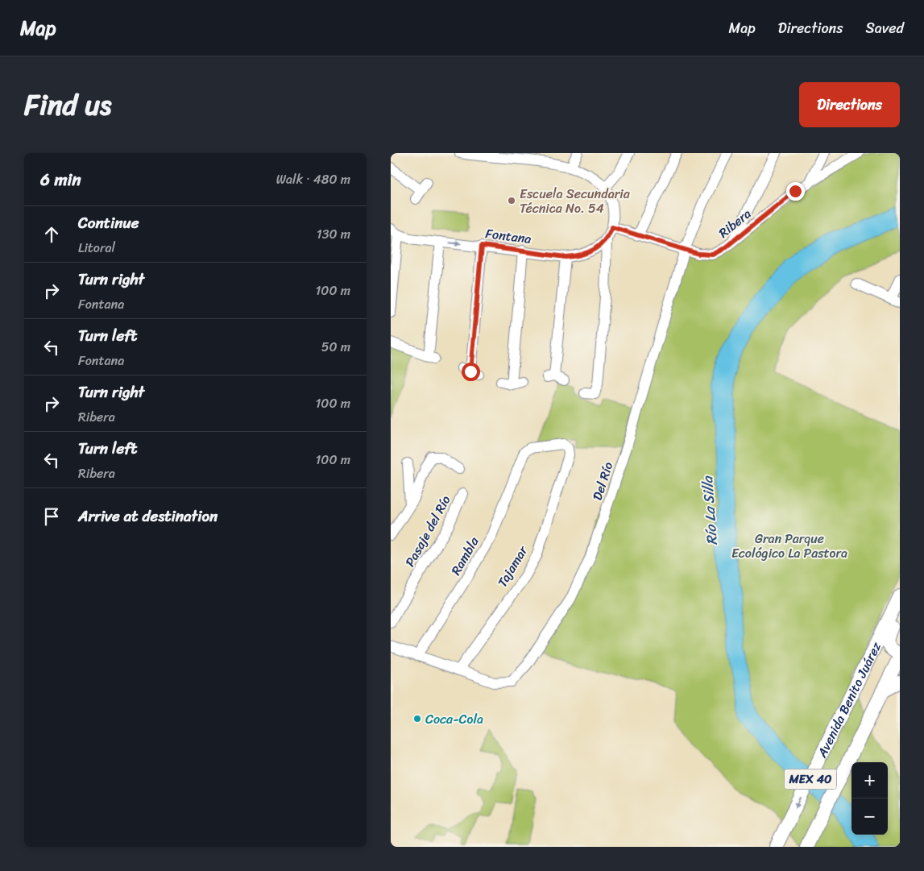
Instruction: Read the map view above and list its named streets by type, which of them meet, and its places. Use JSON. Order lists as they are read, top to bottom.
{
  "streets": {
    "main road": ["Avenida Benito Juárez", "MEX 40"],
    "street": [
      "Ribera",
      "Fontana",
      "Del Río",
      "Pasaje del Río",
      "Rambla",
      "Tajamar"
    ]
  },
  "crossings": [
    ["Ribera", "Fontana"],
    ["Ribera", "Del Río"],
    ["Del Río", "Rambla"],
    ["Del Río", "Tajamar"],
    ["Rambla", "Tajamar"]
  ],
  "water": ["Río La Silla"],
  "parks": ["Gran Parque Ecológico La Pastora"],
  "places": ["Escuela Secundaria Técnica No. 54", "Coca-Cola"],
  "page": {
    "header": "Map",
    "nav": ["Map", "Directions", "Saved"],
    "title": "Find us",
    "buttons": "Directions",
    "heading": ["6 min", "Walk · 480 m"],
    "list": [
      ["Continue", "Litoral", "130 m"],
      ["Turn right", "Fontana", "100 m"],
      ["Turn left", "Fontana", "50 m"],
      ["Turn right", "Ribera", "100 m"],
      ["Turn left", "Ribera", "100 m"],
      "Arrive at destination"
    ],
    "map_buttons": ["+", "−"]
  }
}
